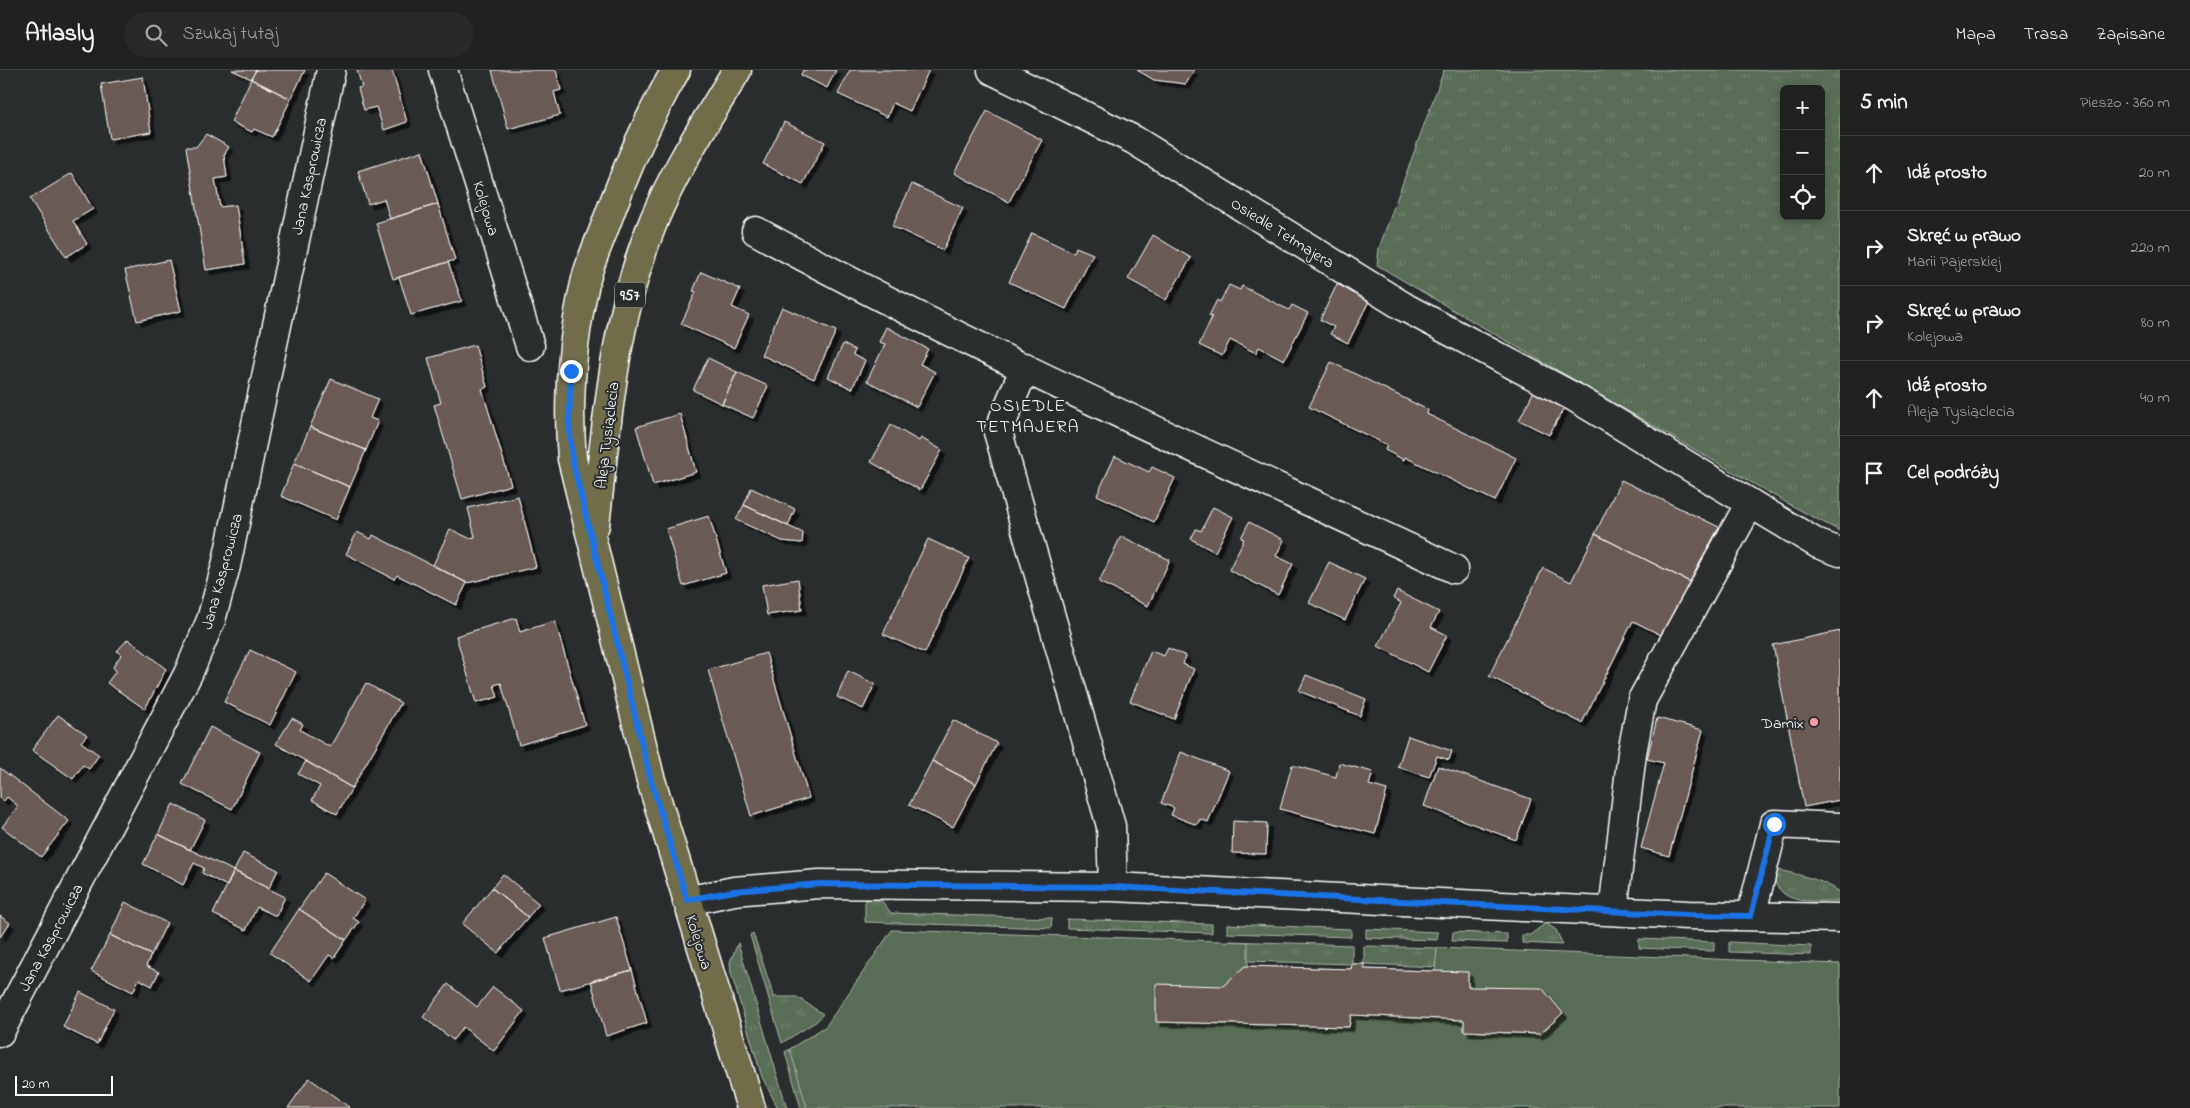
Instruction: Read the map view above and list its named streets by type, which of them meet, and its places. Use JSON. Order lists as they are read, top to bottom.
{
  "streets": {
    "main road": ["Kolejowa", "957", "Aleja Tysiąclecia"],
    "street": ["Jana Kasprowicza", "Osiedle Tetmajera"]
  },
  "crossings": [
    ["Kolejowa", "Aleja Tysiąclecia"]
  ],
  "districts": ["OSIEDLE TETMAJERA"],
  "places": ["Damix"],
  "scale_bar": "20 m",
  "page": {
    "header": "Atlasly",
    "search": "Szukaj tutaj",
    "nav": ["Mapa", "Trasa", "Zapisane"],
    "heading": ["5 min", "Pieszo · 360 m"],
    "map_buttons": ["+", "−"],
    "list": [
      ["Idź prosto", "20 m"],
      ["Skręć w prawo", "Marii Pajerskiej", "220 m"],
      ["Skręć w prawo", "Kolejowa", "80 m"],
      ["Idź prosto", "Aleja Tysiąclecia", "40 m"],
      "Cel podróży"
    ],
    "scale": "20 m"
  }
}
